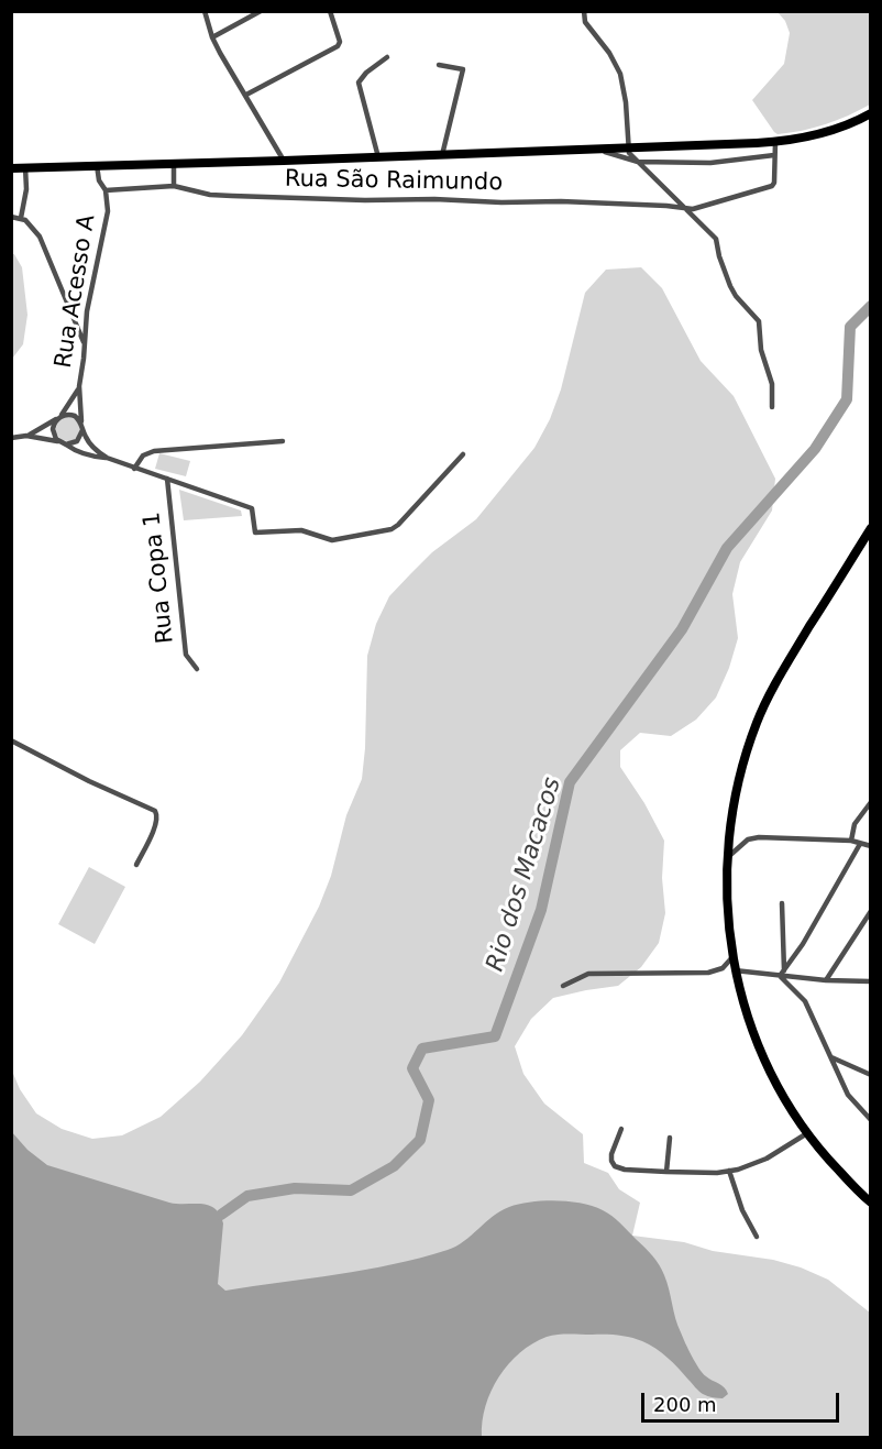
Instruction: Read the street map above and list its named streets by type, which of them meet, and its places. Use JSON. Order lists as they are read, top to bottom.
{
  "streets": {
    "street": ["Rua São Raimundo", "Rua Acesso A", "Rua Copa 1"]
  },
  "crossings": [
    ["Rua São Raimundo", "Rua Acesso A"],
    ["Rua Acesso A", "Rua Copa 1"]
  ],
  "water": ["Rio dos Macacos"],
  "scale_bar": "200 m"
}
